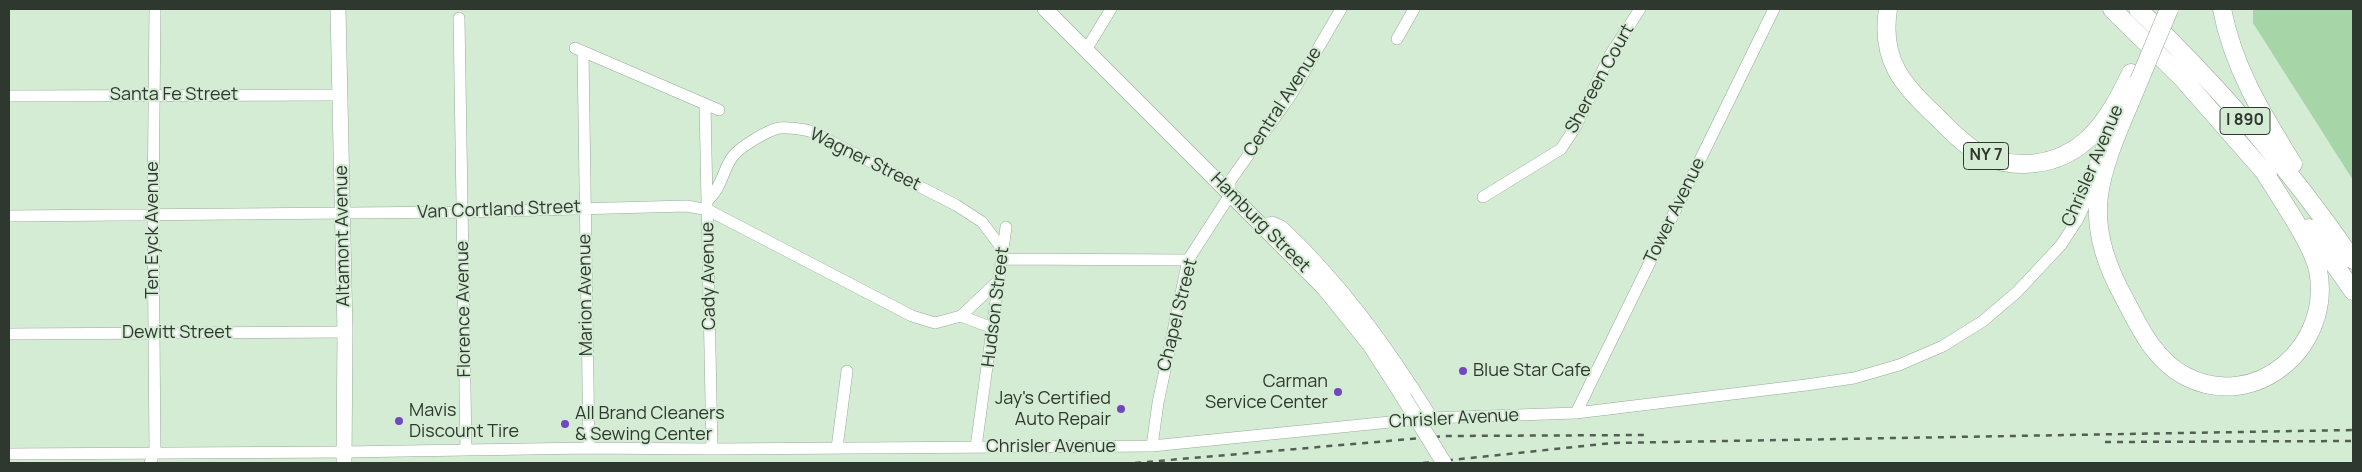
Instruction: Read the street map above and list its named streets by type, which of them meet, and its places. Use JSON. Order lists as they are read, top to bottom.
{
  "streets": {
    "highway": ["I 890", "NY 7"],
    "main road": ["Hamburg Street", "Altamont Avenue"],
    "street": [
      "Shereen Court",
      "Santa Fe Street",
      "Central Avenue",
      "Wagner Street",
      "Chrisler Avenue",
      "Van Cortland Street",
      "Tower Avenue",
      "Ten Eyck Avenue",
      "Cady Avenue",
      "Marion Avenue",
      "Hudson Street",
      "Florence Avenue",
      "Chapel Street",
      "Dewitt Street"
    ]
  },
  "crossings": [
    ["Santa Fe Street", "Ten Eyck Avenue"],
    ["Santa Fe Street", "Altamont Avenue"],
    ["Central Avenue", "Hamburg Street"],
    ["Central Avenue", "Chapel Street"],
    ["NY 7", "Chrisler Avenue"],
    ["Wagner Street", "Van Cortland Street"],
    ["Wagner Street", "Cady Avenue"],
    ["Wagner Street", "Hudson Street"],
    ["Chrisler Avenue", "Tower Avenue"],
    ["Chrisler Avenue", "Ten Eyck Avenue"],
    ["Chrisler Avenue", "Altamont Avenue"],
    ["Chrisler Avenue", "Cady Avenue"],
    ["Chrisler Avenue", "Marion Avenue"],
    ["Chrisler Avenue", "Hudson Street"],
    ["Chrisler Avenue", "Florence Avenue"],
    ["Chrisler Avenue", "Chapel Street"],
    ["Van Cortland Street", "Ten Eyck Avenue"],
    ["Van Cortland Street", "Altamont Avenue"],
    ["Van Cortland Street", "Cady Avenue"],
    ["Van Cortland Street", "Marion Avenue"],
    ["Van Cortland Street", "Hudson Street"],
    ["Van Cortland Street", "Florence Avenue"],
    ["Hamburg Street", "Chapel Street"],
    ["Ten Eyck Avenue", "Dewitt Street"],
    ["Altamont Avenue", "Dewitt Street"],
    ["Cady Avenue", "Marion Avenue"]
  ],
  "places": [
    "Blue Star Cafe",
    "Carman Service Center",
    "Jay's Certified Auto Repair",
    "Mavis Discount Tire",
    "All Brand Cleaners & Sewing Center"
  ]
}
